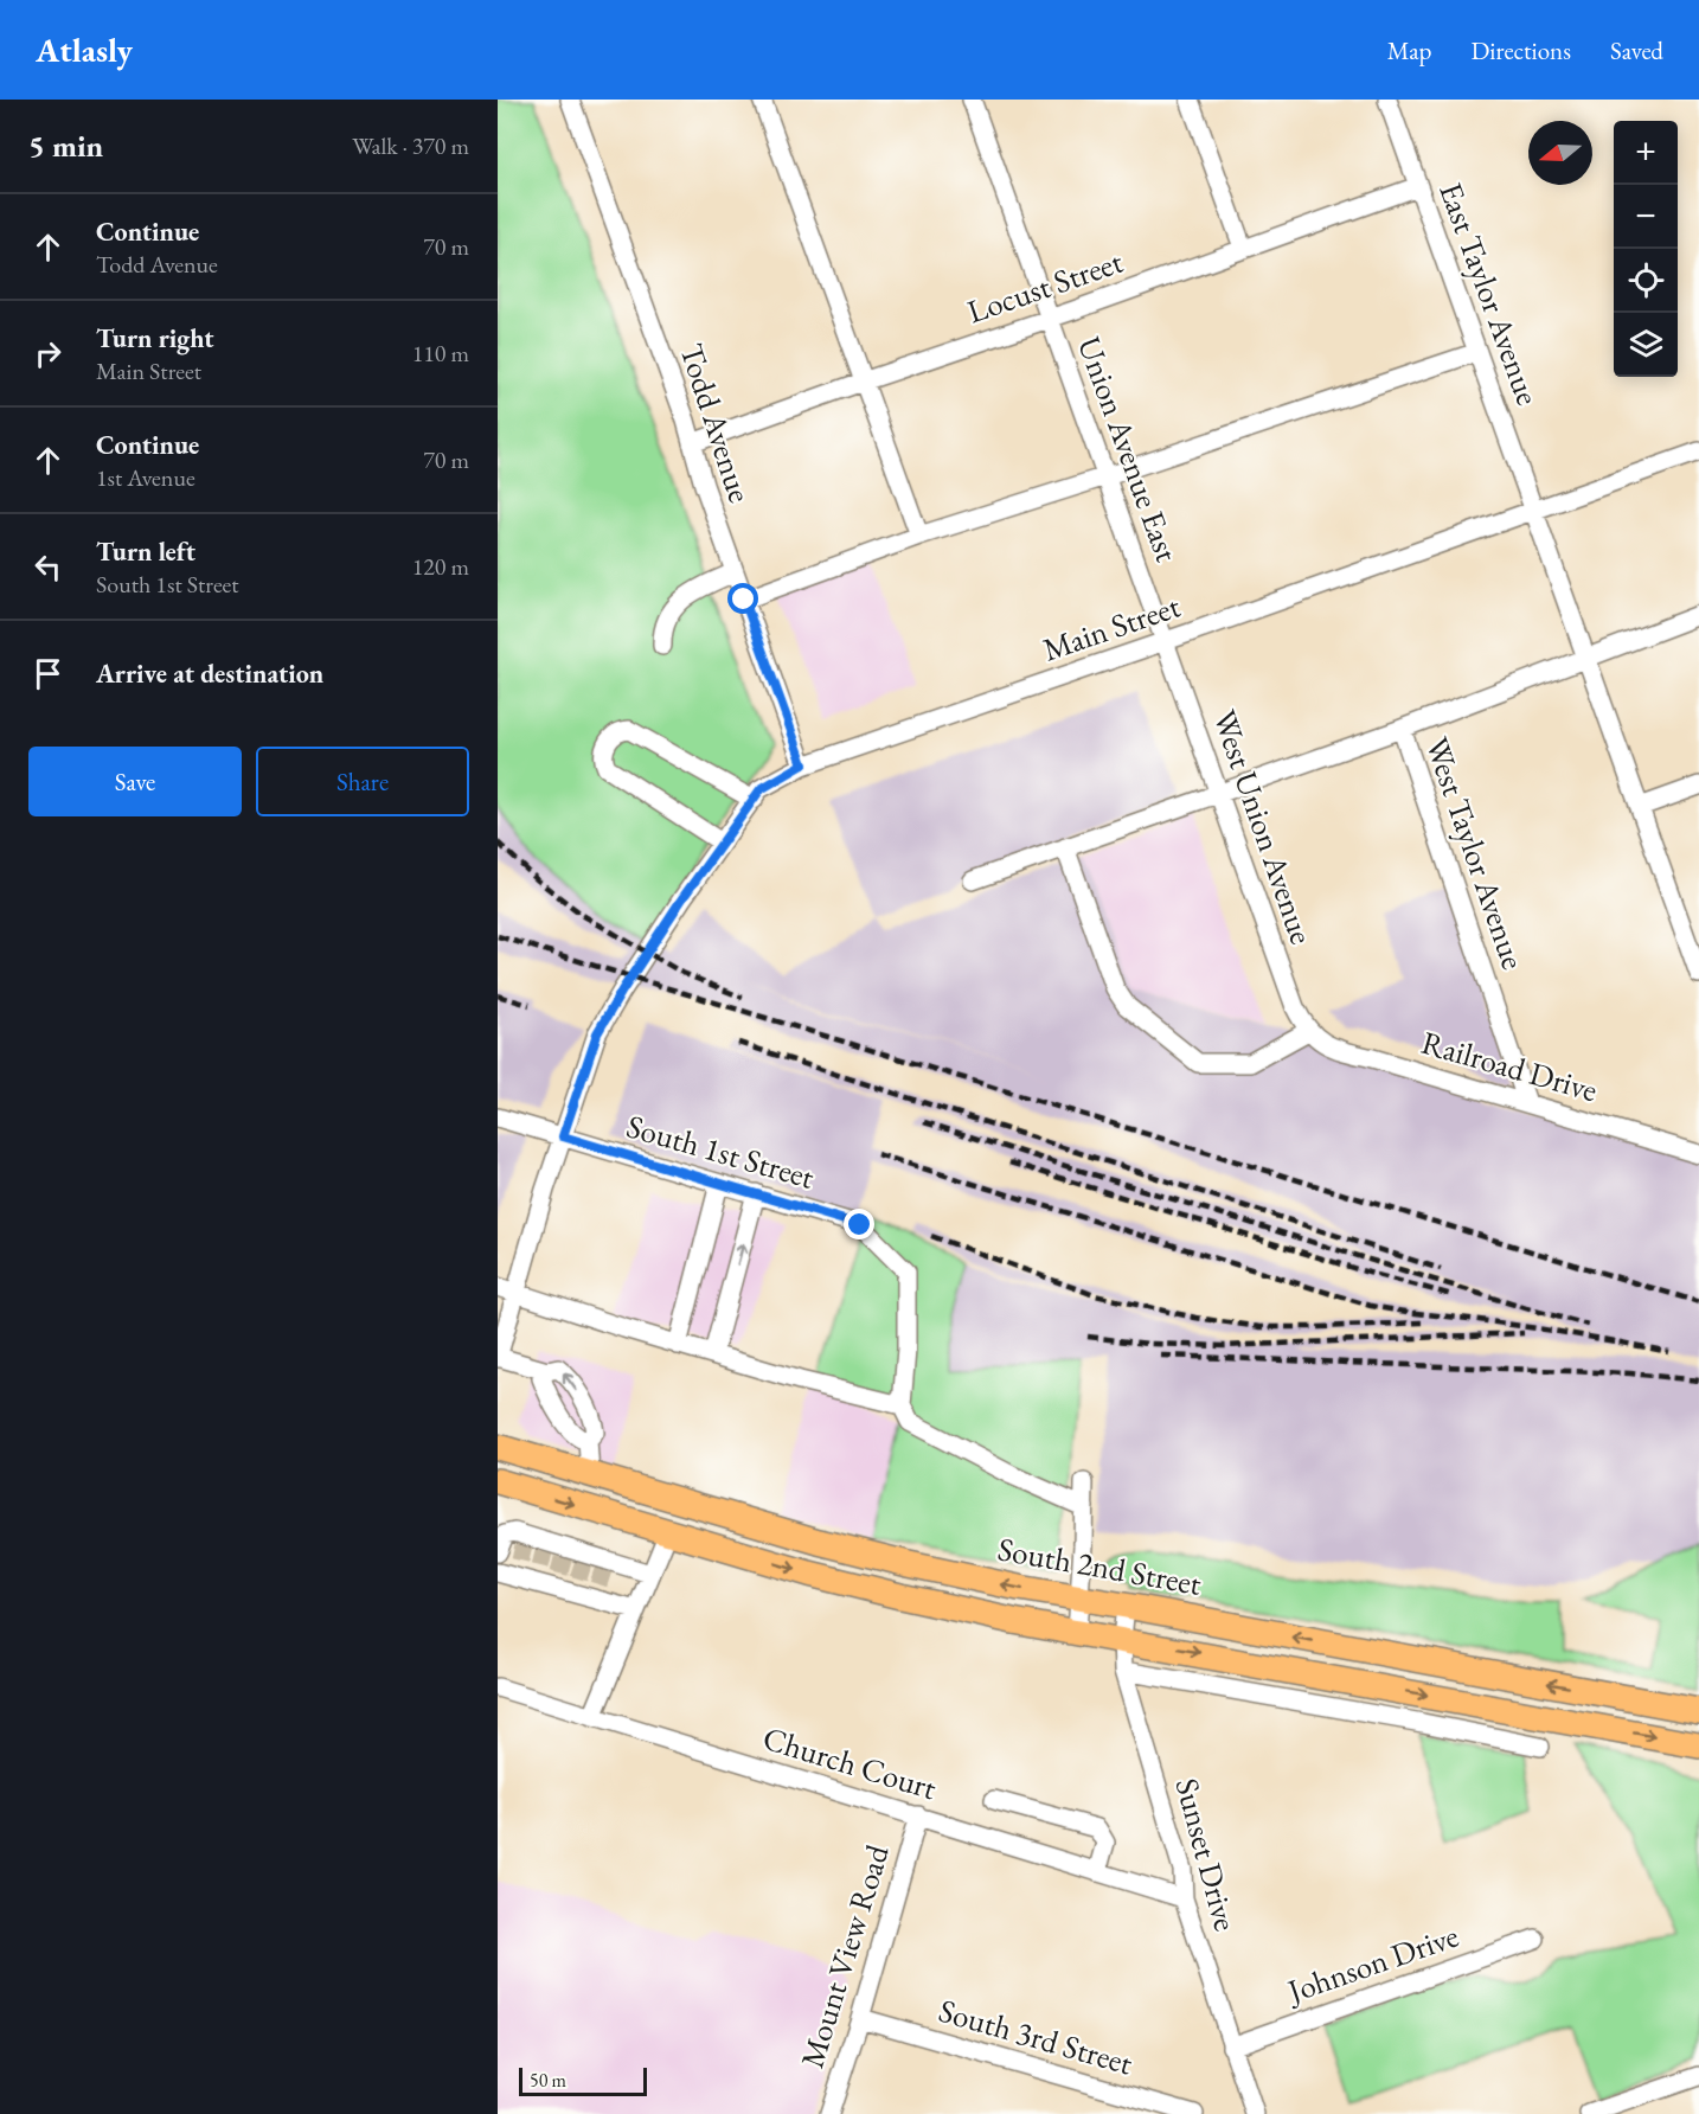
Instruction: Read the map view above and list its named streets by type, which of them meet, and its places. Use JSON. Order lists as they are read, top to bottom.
{
  "streets": {
    "highway": ["South 2nd Street"],
    "street": [
      "Locust Street",
      "East Taylor Avenue",
      "Todd Avenue",
      "Union Avenue East",
      "Main Street",
      "West Union Avenue",
      "West Taylor Avenue",
      "Railroad Drive",
      "South 1st Street",
      "Church Court",
      "Sunset Drive",
      "Mount View Road",
      "Johnson Drive",
      "South 3rd Street"
    ]
  },
  "crossings": [
    ["Locust Street", "East Taylor Avenue"],
    ["Locust Street", "Todd Avenue"],
    ["Locust Street", "Union Avenue East"],
    ["East Taylor Avenue", "Main Street"],
    ["Todd Avenue", "Main Street"],
    ["Union Avenue East", "Main Street"],
    ["Union Avenue East", "West Union Avenue"],
    ["Main Street", "West Union Avenue"],
    ["Main Street", "South 1st Street"],
    ["West Union Avenue", "Railroad Drive"],
    ["West Taylor Avenue", "Railroad Drive"],
    ["South 2nd Street", "Sunset Drive"],
    ["Church Court", "Sunset Drive"],
    ["Church Court", "Mount View Road"],
    ["Sunset Drive", "Johnson Drive"],
    ["Mount View Road", "South 3rd Street"]
  ],
  "scale_bar": "50 m",
  "north": "left",
  "page": {
    "header": "Atlasly",
    "nav": ["Map", "Directions", "Saved"],
    "heading": ["5 min", "Walk · 370 m"],
    "map_buttons": ["+", "−"],
    "list": [
      ["Continue", "Todd Avenue", "70 m"],
      ["Turn right", "Main Street", "110 m"],
      ["Continue", "1st Avenue", "70 m"],
      ["Turn left", "South 1st Street", "120 m"],
      "Arrive at destination"
    ],
    "buttons": ["Save", "Share"],
    "scale": "50 m"
  }
}
